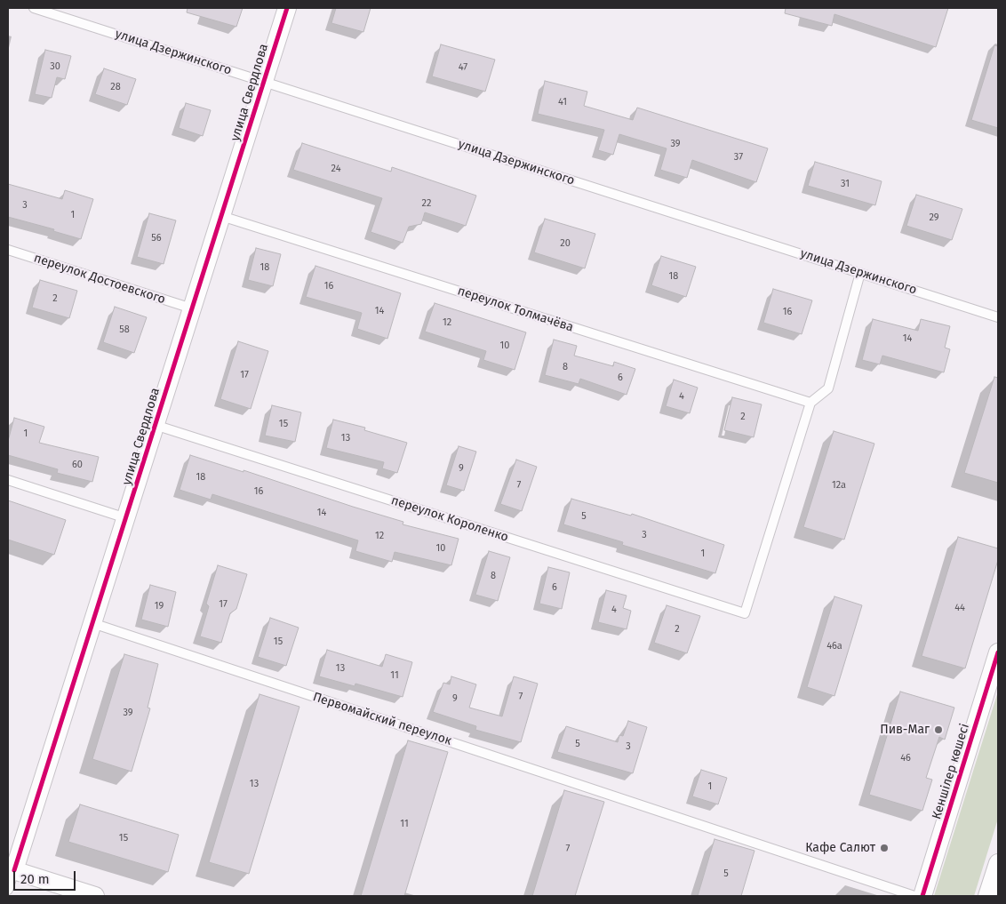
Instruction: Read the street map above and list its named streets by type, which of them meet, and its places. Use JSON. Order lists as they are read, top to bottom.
{
  "streets": {
    "street": ["улица Свердлова", "Кеншілер көшесі"],
    "lane": [
      "улица Дзержинского",
      "переулок Достоевского",
      "переулок Толмачёва",
      "переулок Короленко",
      "Первомайский переулок"
    ]
  },
  "crossings": [
    ["улица Дзержинского", "улица Свердлова"],
    ["улица Свердлова", "переулок Достоевского"],
    ["улица Свердлова", "переулок Толмачёва"],
    ["улица Свердлова", "переулок Короленко"],
    ["улица Свердлова", "Первомайский переулок"],
    ["переулок Толмачёва", "переулок Короленко"]
  ],
  "places": ["Пив-Маг", "Кафе Салют"],
  "house_numbers": [
    "30",
    "47",
    "28",
    "41",
    "39",
    "37",
    "24",
    "31",
    "22",
    "3",
    "1",
    "29",
    "56",
    "20",
    "18",
    "18",
    "16",
    "2",
    "14",
    "16",
    "12",
    "58",
    "14",
    "10",
    "8",
    "17",
    "6",
    "4",
    "2",
    "15",
    "1",
    "13",
    "60",
    "9",
    "18",
    "7",
    "12а",
    "16",
    "14",
    "5",
    "3",
    "12",
    "10",
    "1",
    "8",
    "6",
    "17",
    "19",
    "44",
    "4",
    "2",
    "15",
    "46а",
    "13",
    "11",
    "7",
    "9",
    "39",
    "5",
    "3",
    "46",
    "13",
    "1",
    "11",
    "15",
    "7",
    "5"
  ],
  "scale_bar": "20 m"
}
